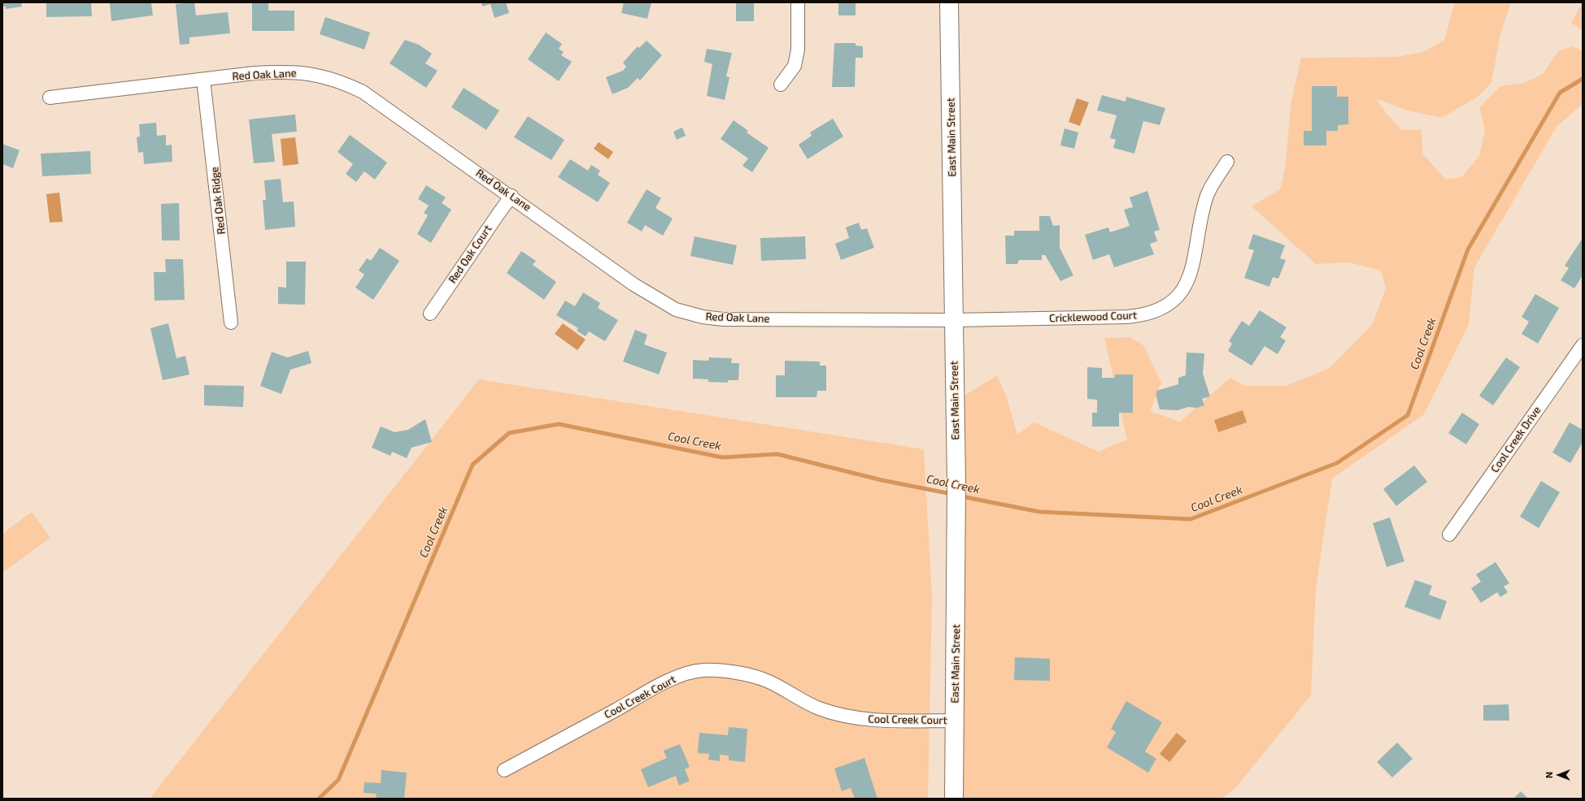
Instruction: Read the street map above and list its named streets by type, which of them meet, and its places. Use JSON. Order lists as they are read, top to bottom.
{
  "streets": {
    "main road": ["East Main Street"],
    "street": [
      "Red Oak Lane",
      "Red Oak Ridge",
      "Red Oak Court",
      "Cricklewood Court",
      "Cool Creek Drive",
      "Cool Creek Court"
    ]
  },
  "crossings": [
    ["Red Oak Lane", "East Main Street"],
    ["Red Oak Lane", "Red Oak Ridge"],
    ["Red Oak Lane", "Red Oak Court"],
    ["Red Oak Lane", "Cricklewood Court"],
    ["East Main Street", "Cricklewood Court"],
    ["East Main Street", "Cool Creek Court"]
  ],
  "water": ["Cool Creek"],
  "north": "left"
}
